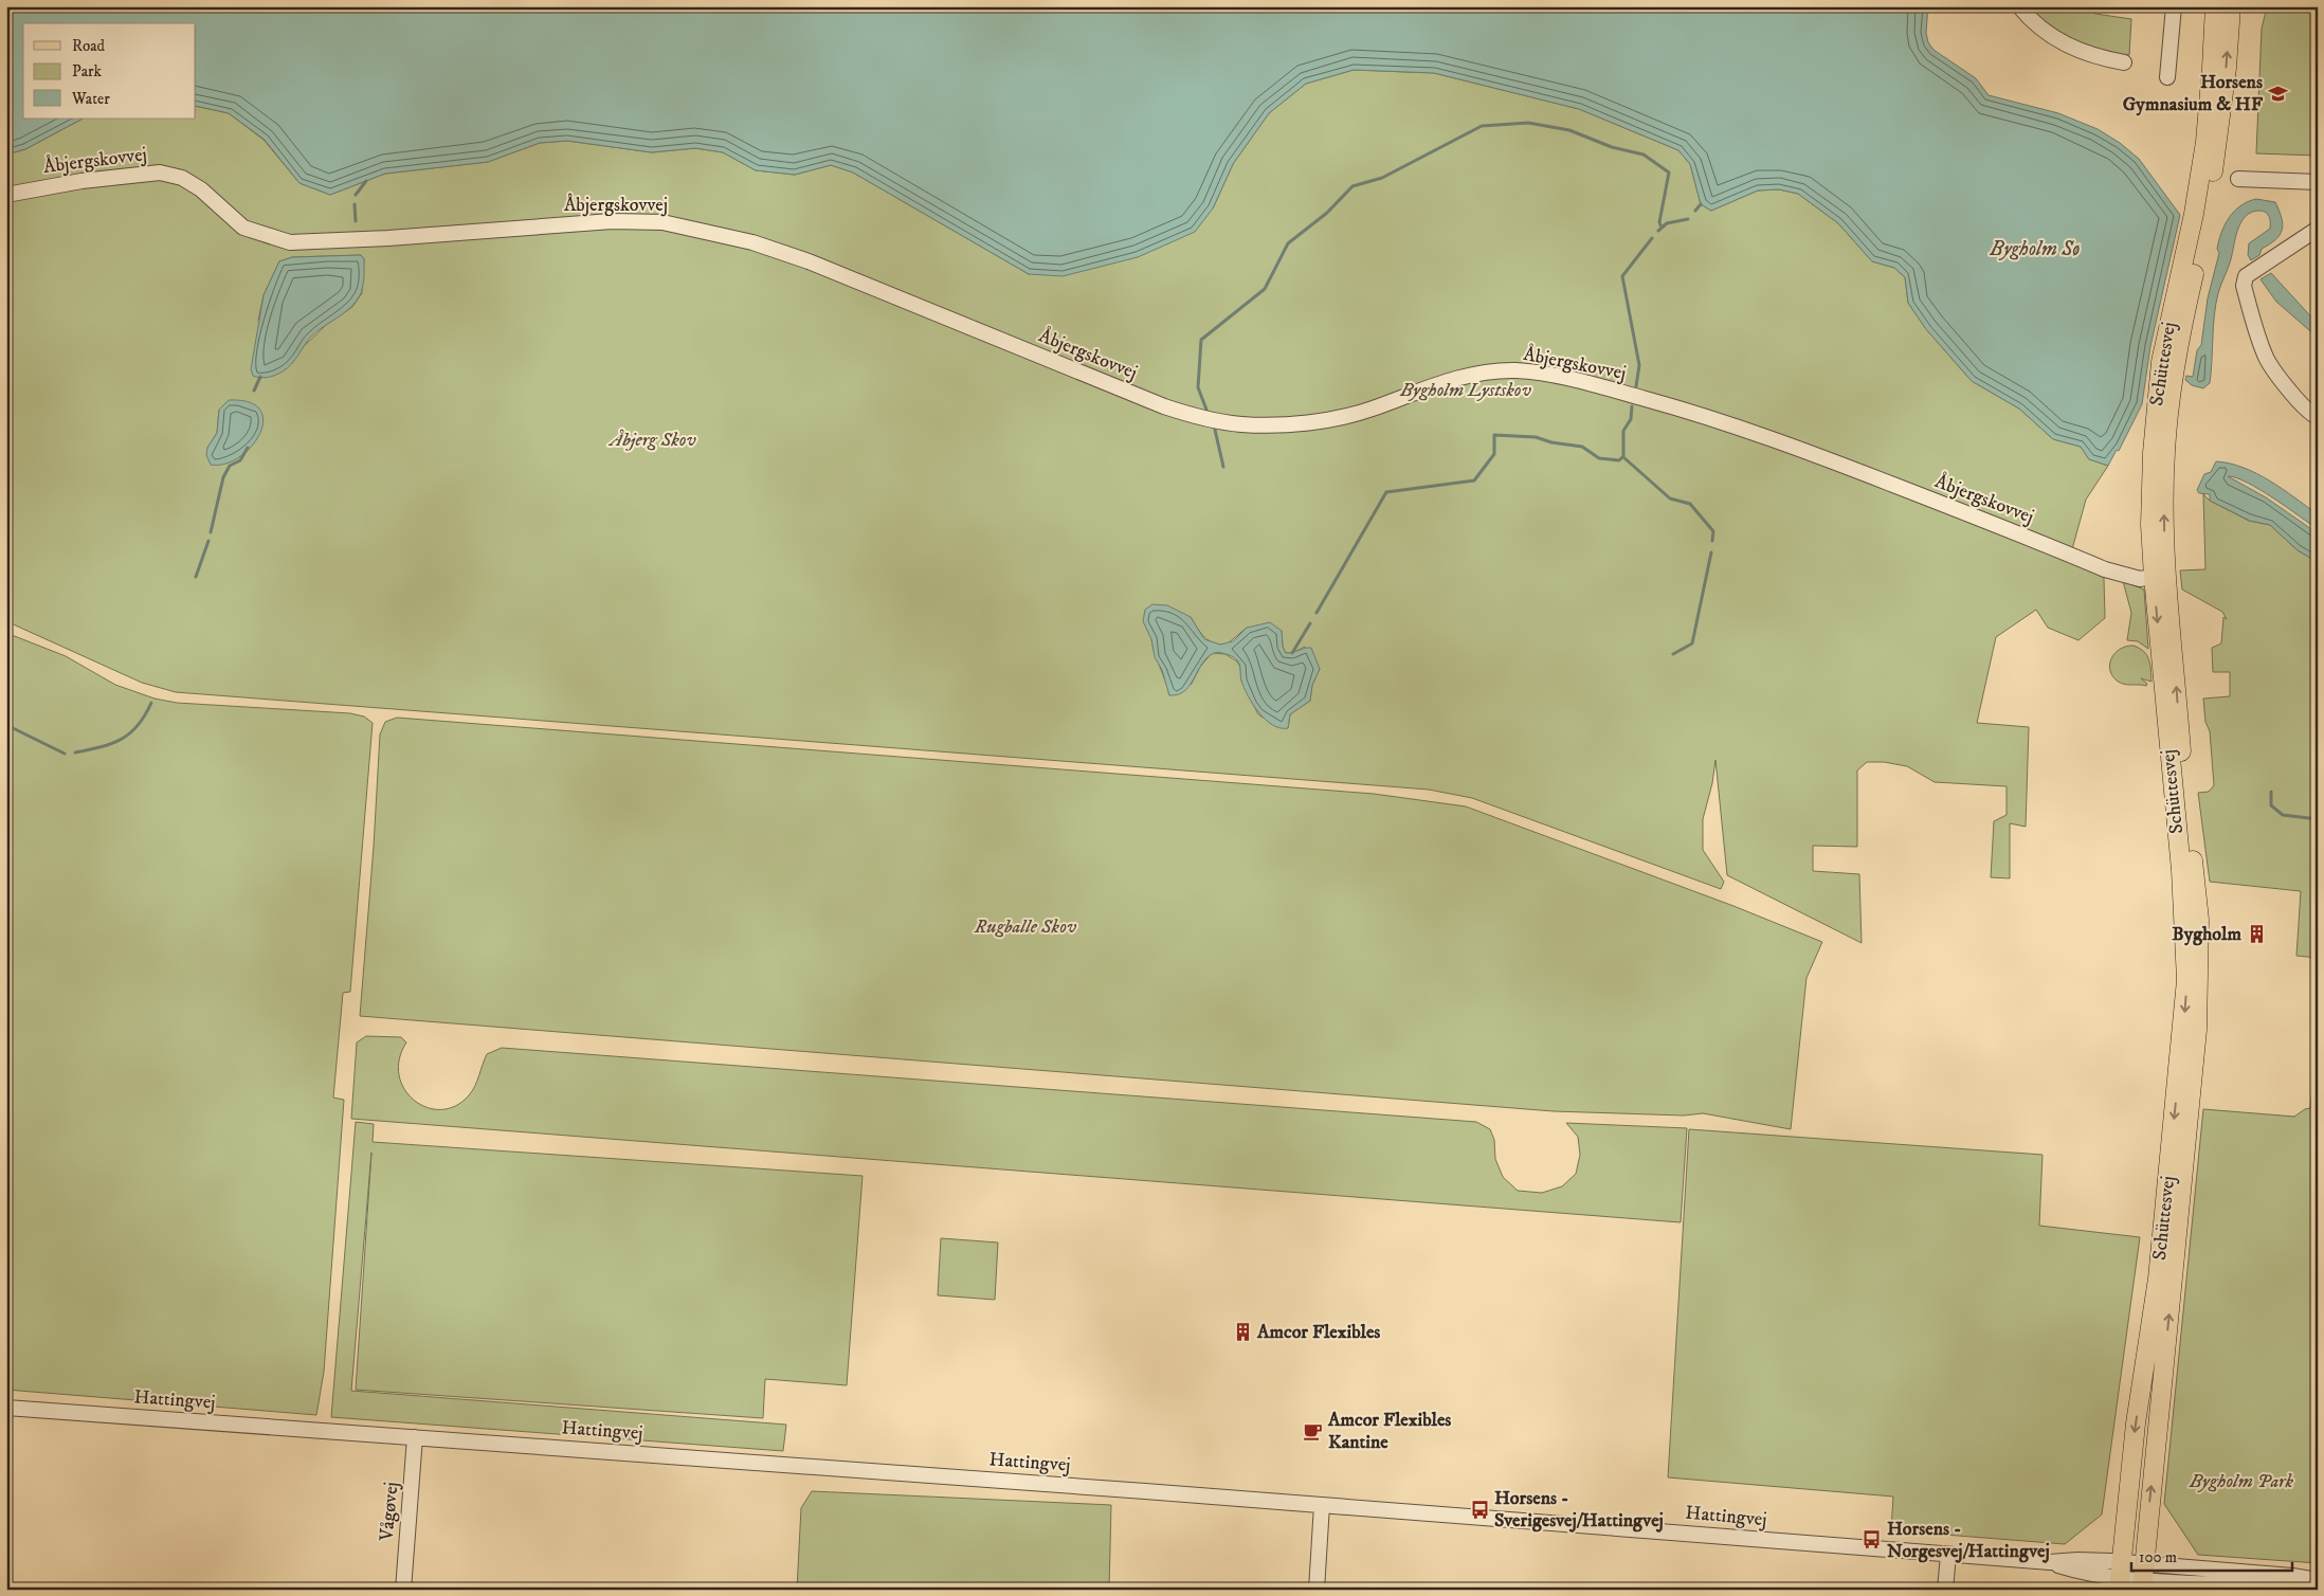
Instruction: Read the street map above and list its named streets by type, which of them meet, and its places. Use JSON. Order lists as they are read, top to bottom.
{
  "streets": {
    "main road": ["Schüttesvej"],
    "street": ["Åbjergskovvej", "Hattingvej", "Vågøvej"]
  },
  "crossings": [
    ["Åbjergskovvej", "Schüttesvej"],
    ["Schüttesvej", "Hattingvej"],
    ["Hattingvej", "Vågøvej"]
  ],
  "water": ["Bygholm Sø"],
  "parks": [
    "Bygholm Lystskov",
    "Åbjerg Skov",
    "Rugballe Skov",
    "Bygholm Park"
  ],
  "places": {
    "school or university": ["Horsens Gymnasium & HF"],
    "building": ["Bygholm", "Amcor Flexibles"],
    "cafe": ["Amcor Flexibles Kantine"],
    "bus stop": ["Horsens - Sverigesvej/Hattingvej", "Horsens - Norgesvej/Hattingvej"]
  },
  "legend": ["Road", "Park", "Water"],
  "scale_bar": "100 m"
}
